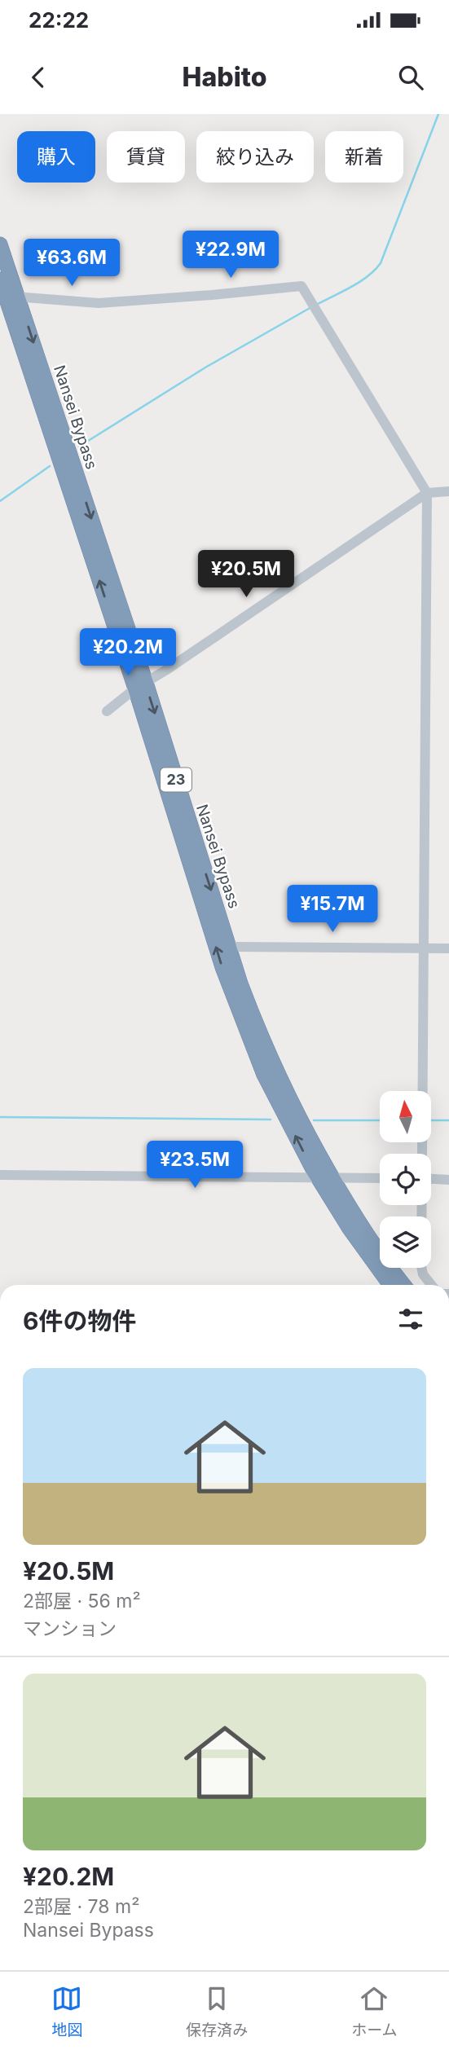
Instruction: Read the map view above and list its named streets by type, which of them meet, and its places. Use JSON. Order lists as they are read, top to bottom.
{
  "streets": {
    "highway": ["Nansei Bypass", "23"]
  },
  "north": "top",
  "page": {
    "status": "22:22",
    "header": "Habito",
    "chip": [
      "購入",
      "賃貸",
      "絞り込み",
      "新着"
    ],
    "price": [
      "¥22.9M",
      "¥63.6M",
      "¥20.5M",
      "¥20.2M",
      "¥15.7M",
      "¥23.5M"
    ],
    "heading": "6件の物件",
    "list": [
      {
        "name": "¥20.5M",
        "note": "2部屋 · 56 m² · マンション"
      },
      {
        "name": "¥20.2M",
        "note": "2部屋 · 78 m² · Nansei Bypass"
      }
    ],
    "tabs": ["地図", "保存済み", "ホーム"]
  }
}
